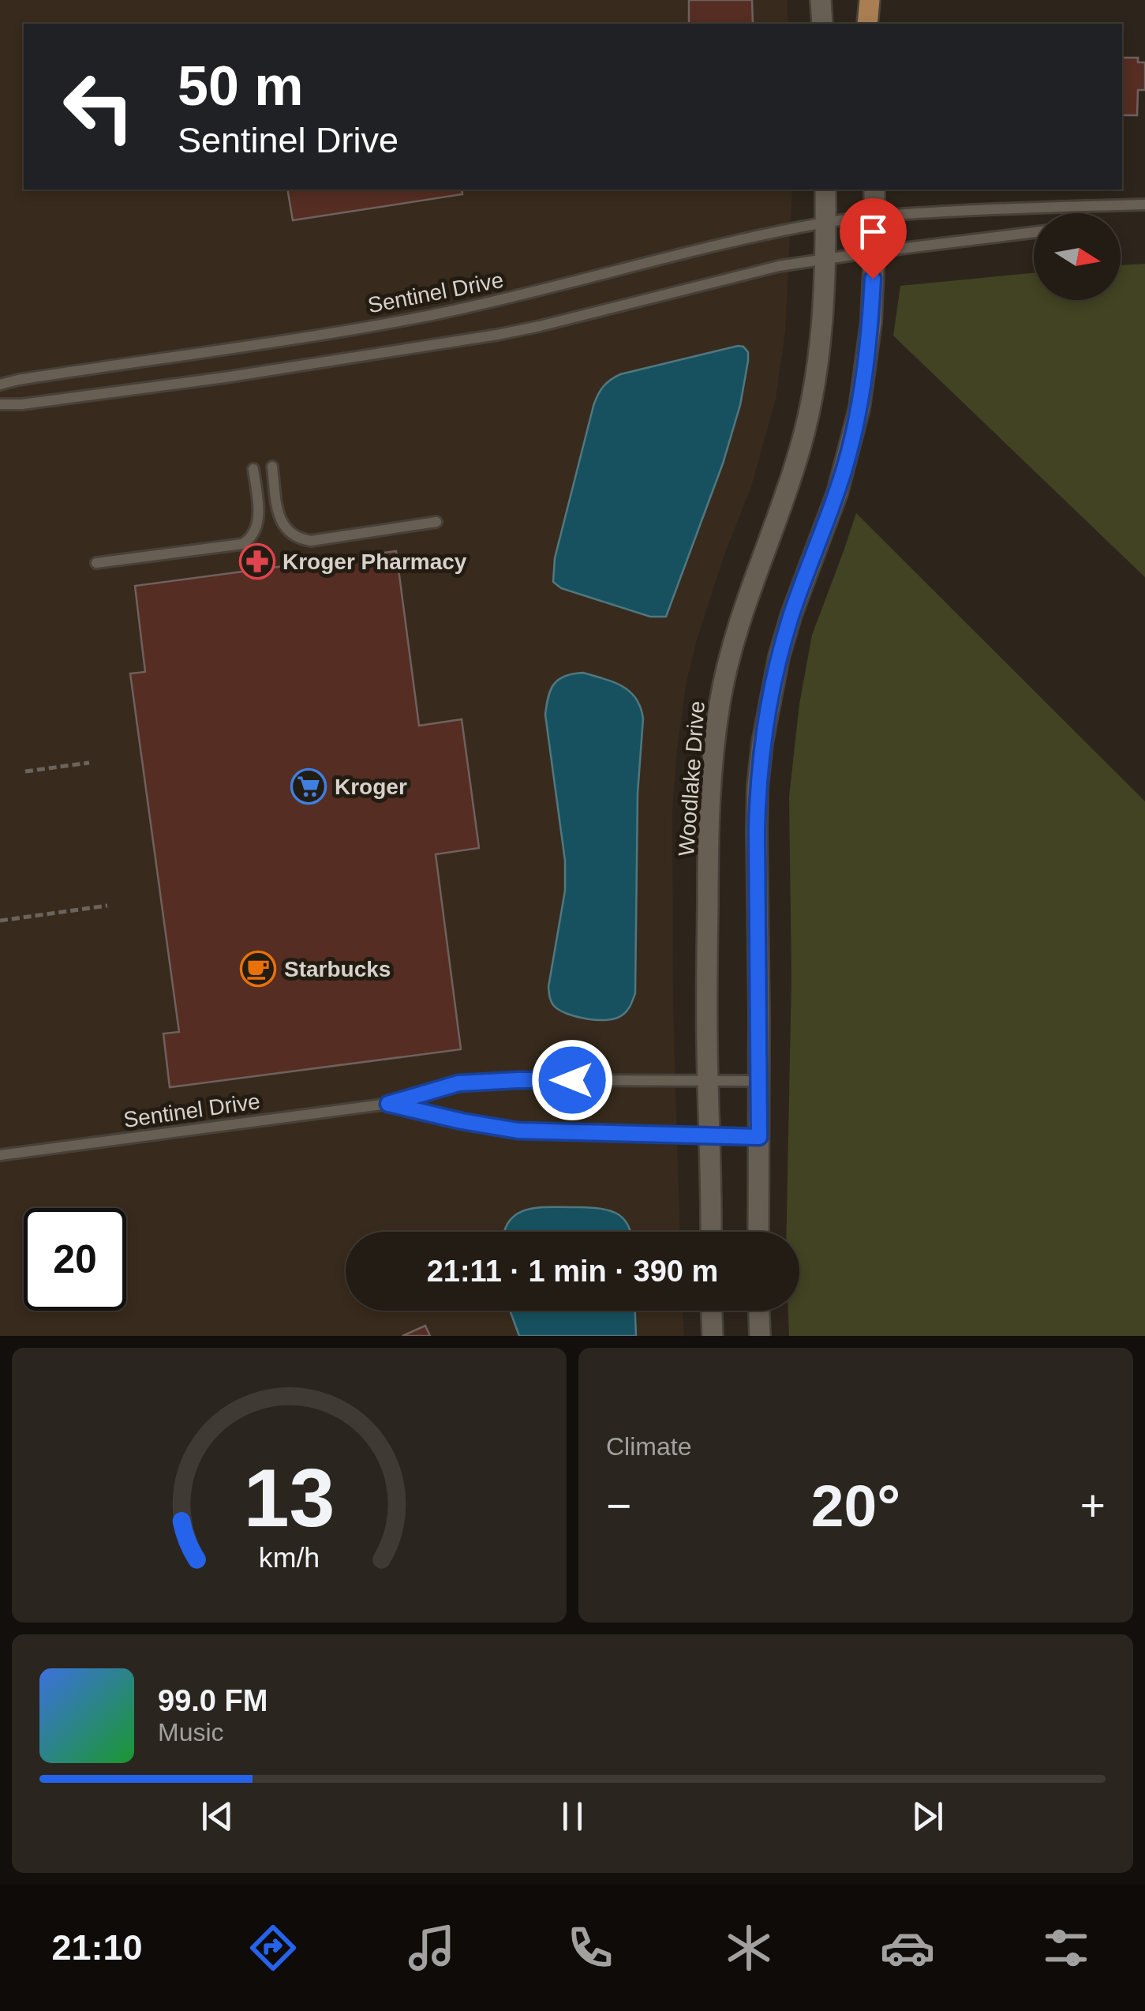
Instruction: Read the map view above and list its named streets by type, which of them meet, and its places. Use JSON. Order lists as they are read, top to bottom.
{
  "streets": {
    "street": ["Woodlake Drive"],
    "lane": ["Sentinel Drive"]
  },
  "crossings": [
    ["Sentinel Drive", "Woodlake Drive"]
  ],
  "places": {
    "pharmacy": ["Kroger Pharmacy"],
    "supermarket": ["Kroger"],
    "cafe": ["Starbucks"]
  },
  "north": "right",
  "page": {
    "turn": ["50 m", "Sentinel Drive"],
    "limit": "20",
    "trip": "21:11 · 1 min · 390 m",
    "tile": "Climate",
    "heat": ["−", "20°", "+"],
    "song": ["99.0 FM", "Music"],
    "tabs": "21:10",
    "gauge": ["13", "km/h"]
  }
}
